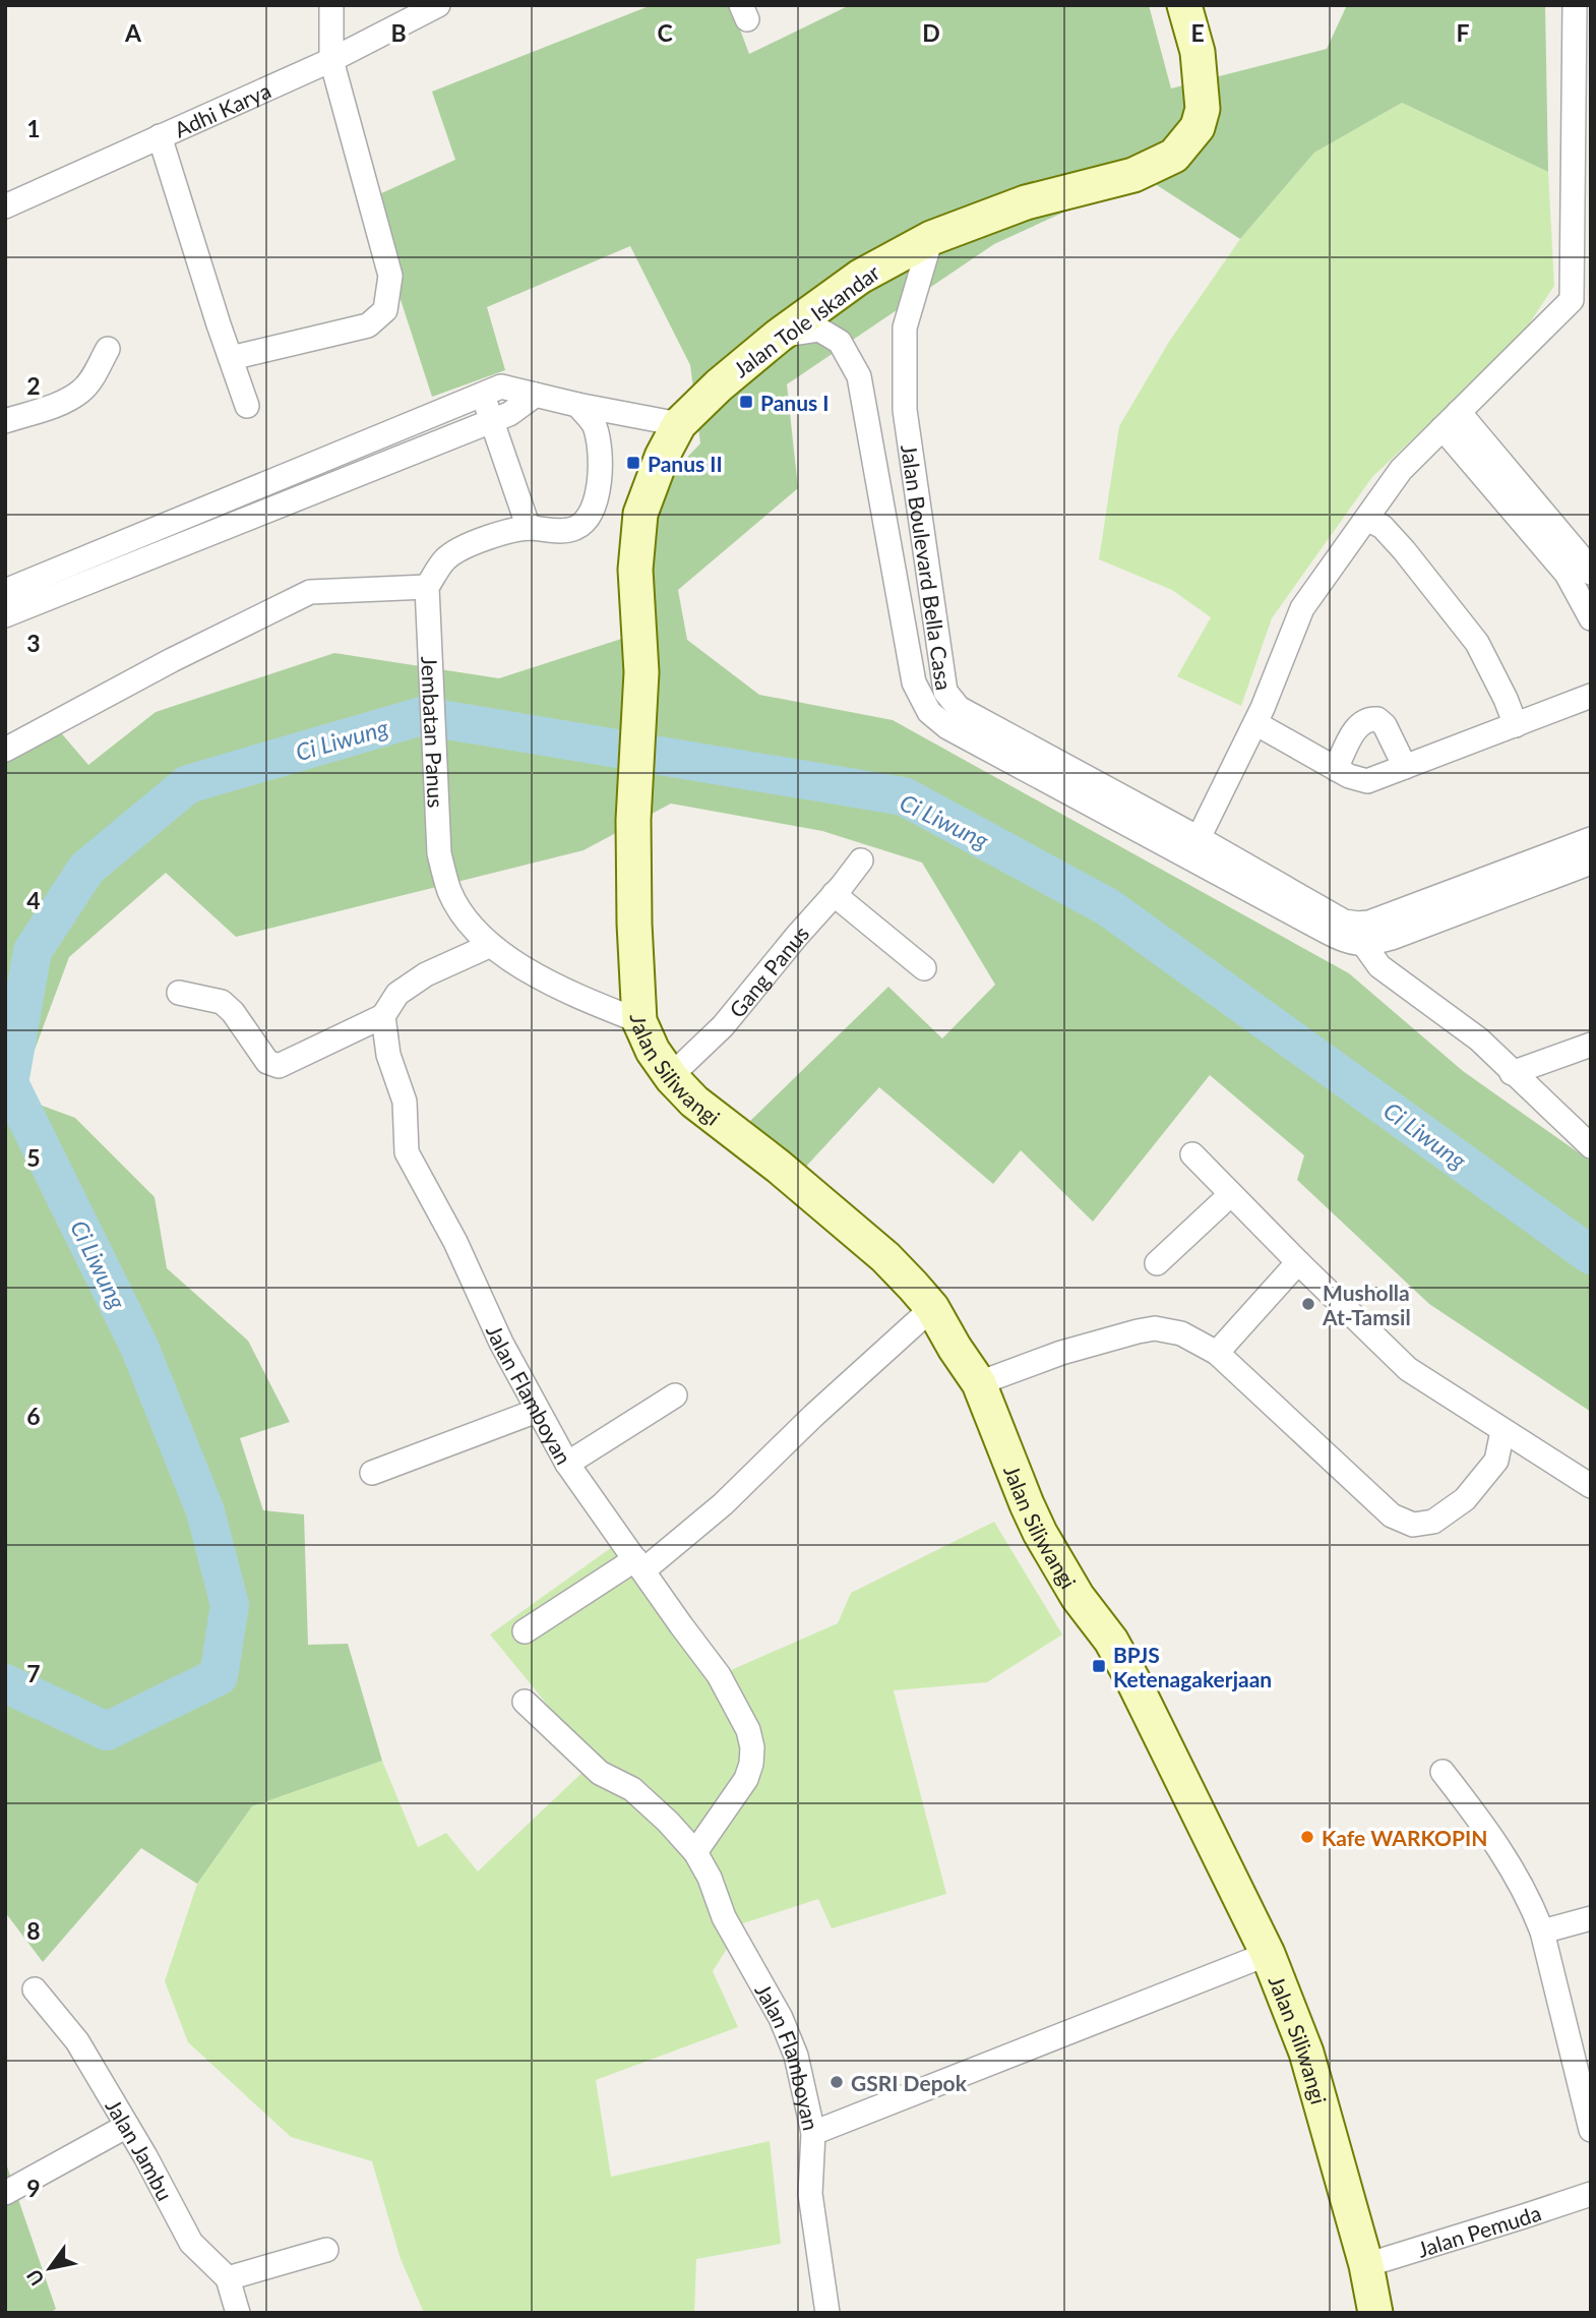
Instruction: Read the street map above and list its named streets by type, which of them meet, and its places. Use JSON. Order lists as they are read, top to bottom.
{
  "streets": {
    "main road": ["Jalan Tole Iskandar", "Jalan Siliwangi"],
    "street": [
      "Adhi Karya",
      "Jalan Boulevard Bella Casa",
      "Jembatan Panus",
      "Gang Panus",
      "Jalan Flamboyan",
      "Jalan Jambu",
      "Jalan Pemuda"
    ]
  },
  "crossings": [
    ["Jalan Tole Iskandar", "Jalan Boulevard Bella Casa"],
    ["Jalan Tole Iskandar", "Jalan Siliwangi"],
    ["Jembatan Panus", "Jalan Siliwangi"],
    ["Gang Panus", "Jalan Siliwangi"],
    ["Jalan Siliwangi", "Jalan Flamboyan"],
    ["Jalan Siliwangi", "Jalan Pemuda"]
  ],
  "water": ["Ci Liwung"],
  "places": {
    "transit": ["Panus I", "Panus II", "BPJS Ketenagakerjaan"],
    "other": ["Musholla At-Tamsil", "Kafe WARKOPIN", "GSRI Depok"]
  },
  "north": "bottom left",
  "grid": {
    "columns": [
      "A",
      "B",
      "C",
      "D",
      "E",
      "F"
    ],
    "rows": [
      "1",
      "2",
      "3",
      "4",
      "5",
      "6",
      "7",
      "8",
      "9"
    ]
  }
}
